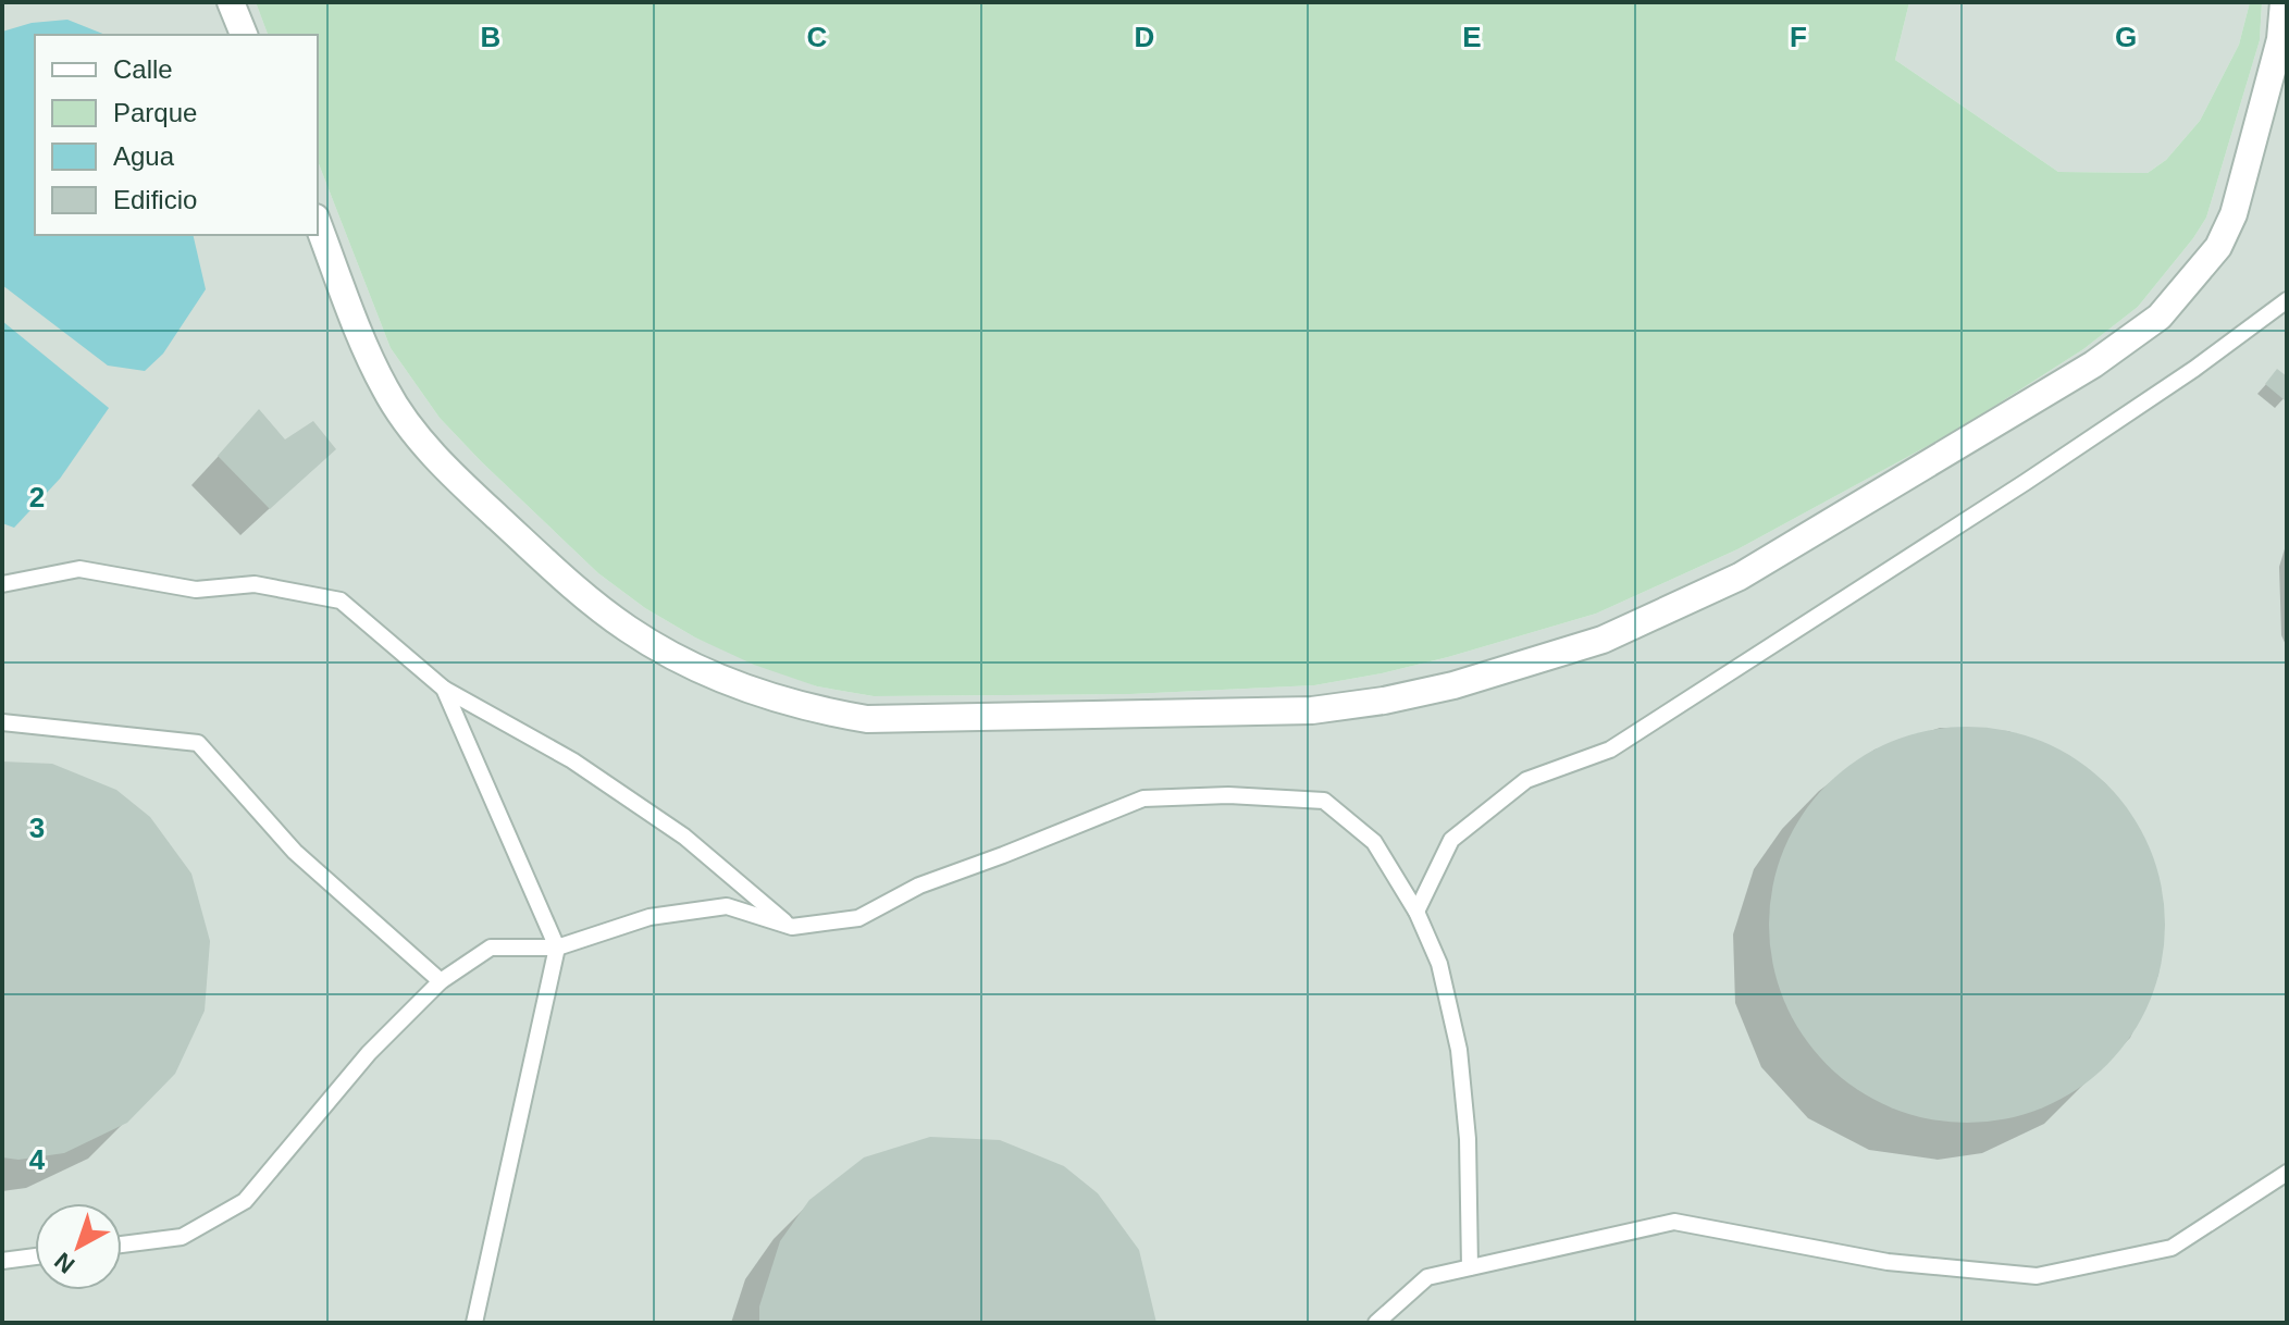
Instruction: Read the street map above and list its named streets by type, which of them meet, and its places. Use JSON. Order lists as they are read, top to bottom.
{
  "legend": [
    "Calle",
    "Parque",
    "Agua",
    "Edificio"
  ],
  "north": "bottom left",
  "grid": {
    "columns": [
      "B",
      "C",
      "D",
      "E",
      "F",
      "G"
    ],
    "rows": ["2", "3", "4"]
  }
}
